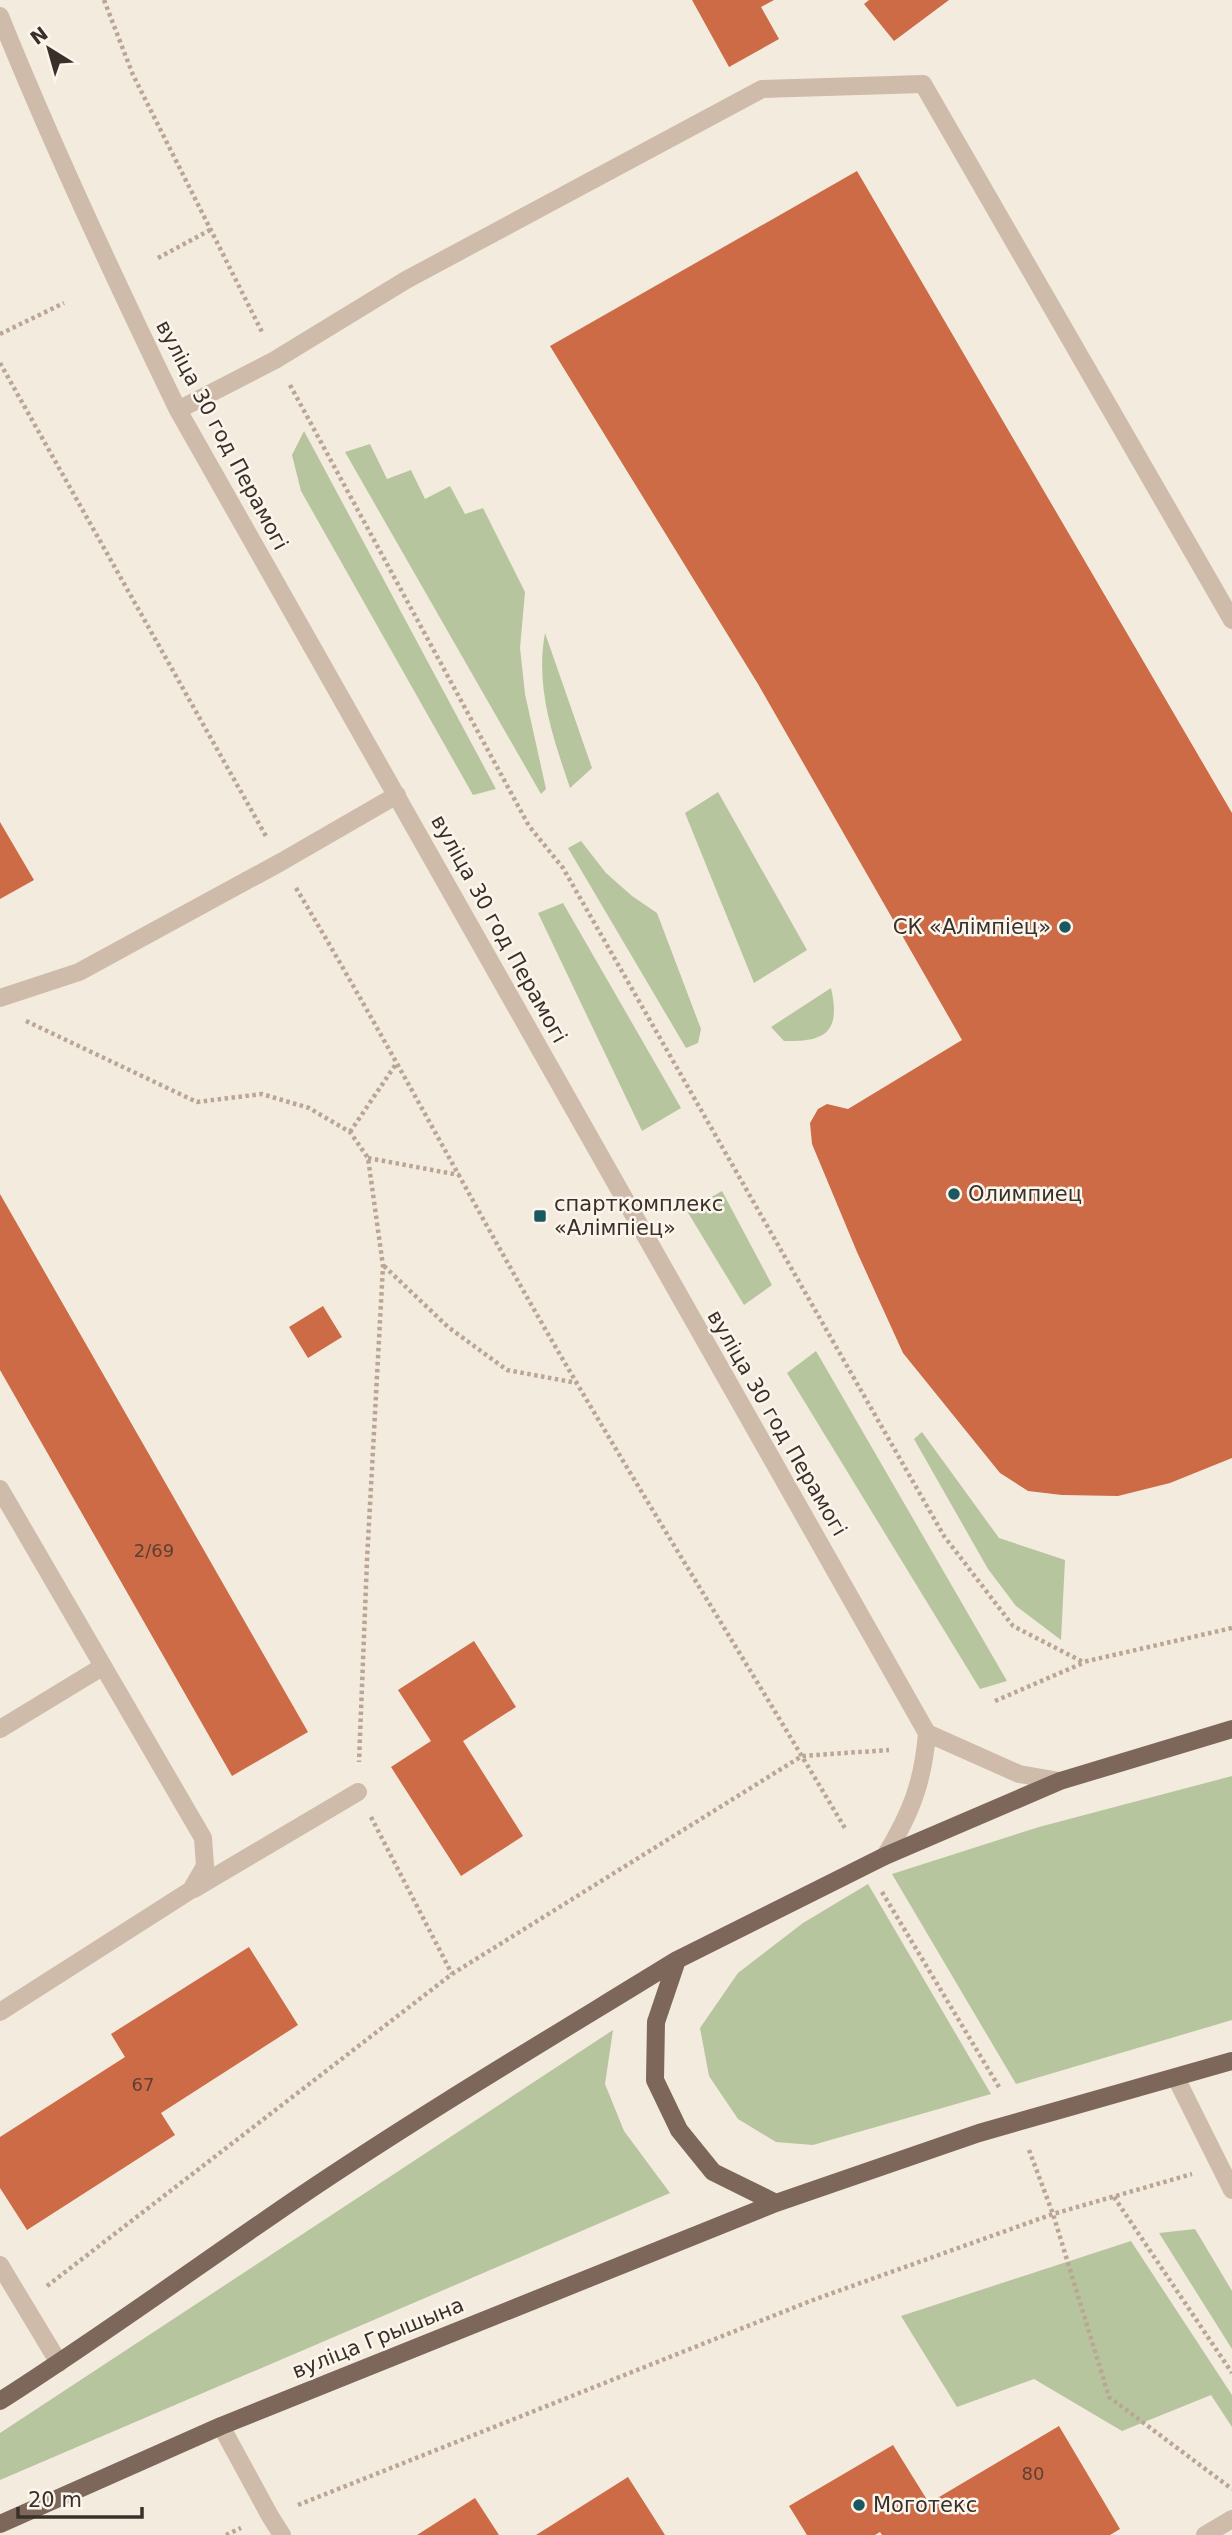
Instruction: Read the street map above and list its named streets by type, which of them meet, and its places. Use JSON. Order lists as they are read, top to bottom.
{
  "streets": {
    "main road": ["вуліца Грышына"],
    "street": ["вуліца 30 год Перамогі"]
  },
  "places": {
    "other": ["СК «Алімпіец»", "Олимпиец", "Моготекс"],
    "transit": ["спарткомплекс «Алімпіец»"]
  },
  "house_numbers": ["2/69", "67", "80"],
  "scale_bar": "20 m",
  "north": "top left"
}
